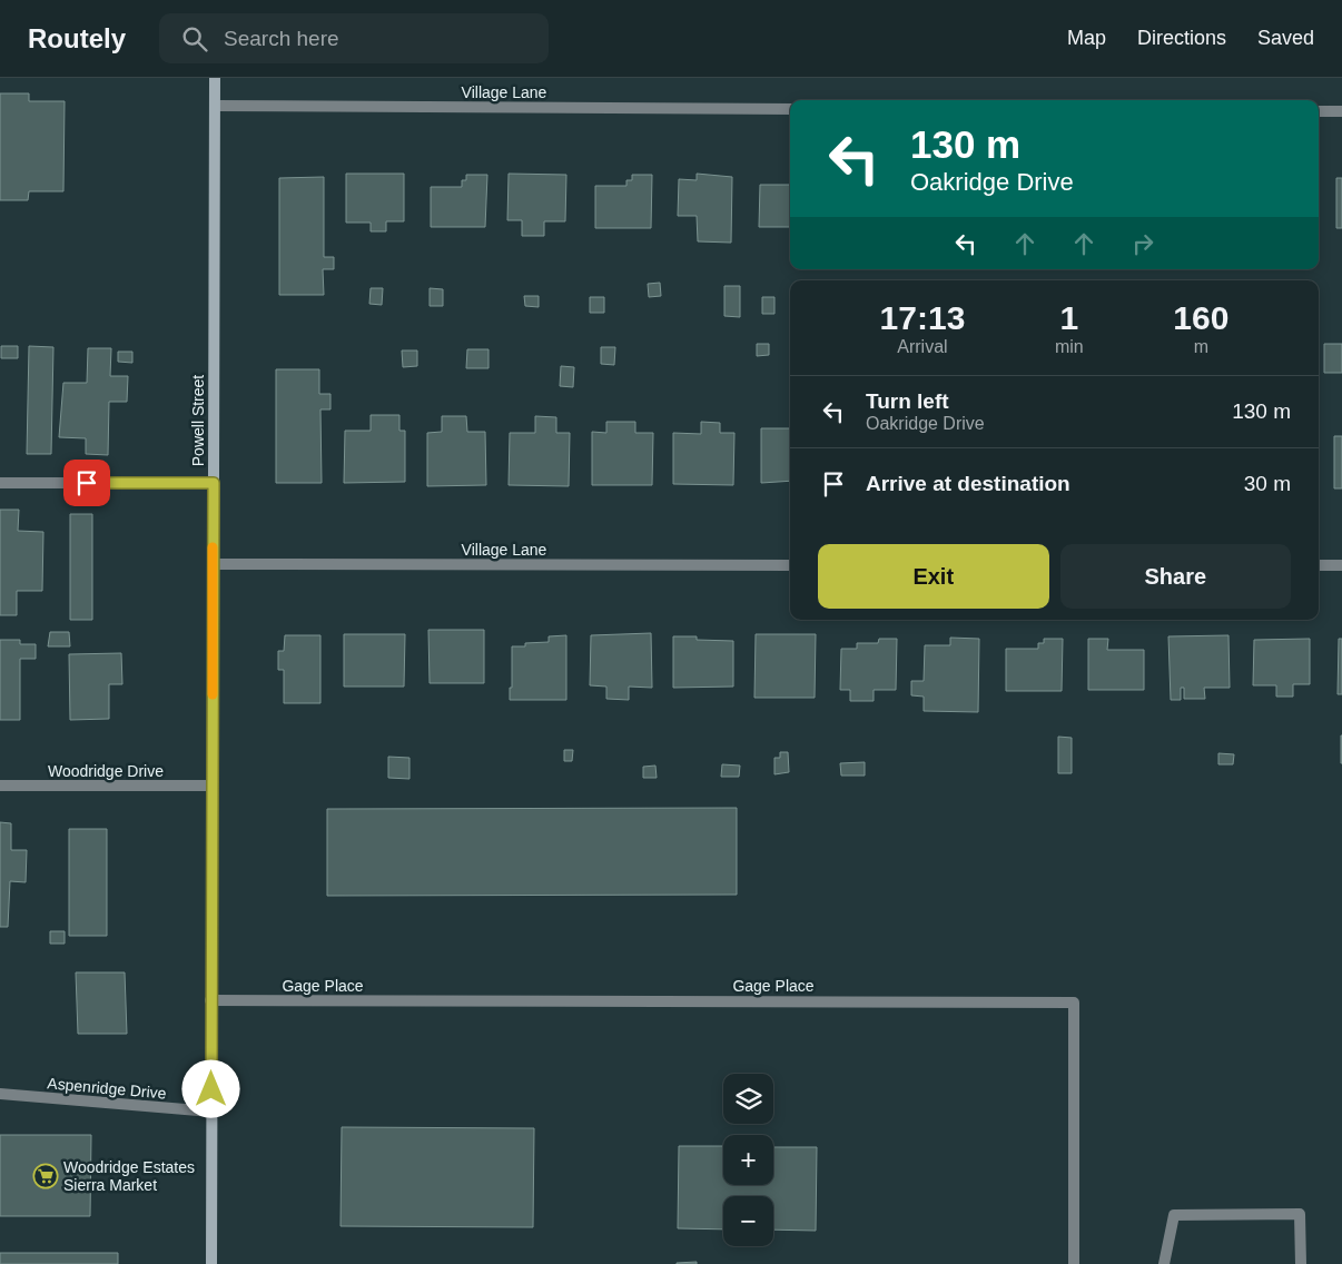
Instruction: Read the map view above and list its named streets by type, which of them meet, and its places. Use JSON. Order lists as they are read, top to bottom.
{
  "streets": {
    "street": [
      "Village Lane",
      "Powell Street",
      "Woodridge Drive",
      "Gage Place",
      "Aspenridge Drive"
    ]
  },
  "crossings": [
    ["Village Lane", "Powell Street"],
    ["Powell Street", "Woodridge Drive"],
    ["Powell Street", "Gage Place"],
    ["Powell Street", "Aspenridge Drive"]
  ],
  "places": {
    "supermarket": ["Woodridge Estates Sierra Market"]
  },
  "page": {
    "header": "Routely",
    "search": "Search here",
    "nav": ["Map", "Directions", "Saved"],
    "turn": ["130 m", "Oakridge Drive"],
    "eta": [
      "17:13",
      "Arrival",
      "1",
      "min",
      "160",
      "m"
    ],
    "list": [
      {
        "name": "Turn left",
        "note": "Oakridge Drive",
        "value": "130 m"
      },
      {
        "name": "Arrive at destination",
        "value": "30 m"
      }
    ],
    "buttons": ["Exit", "Share"],
    "map_buttons": ["+", "−"]
  }
}
